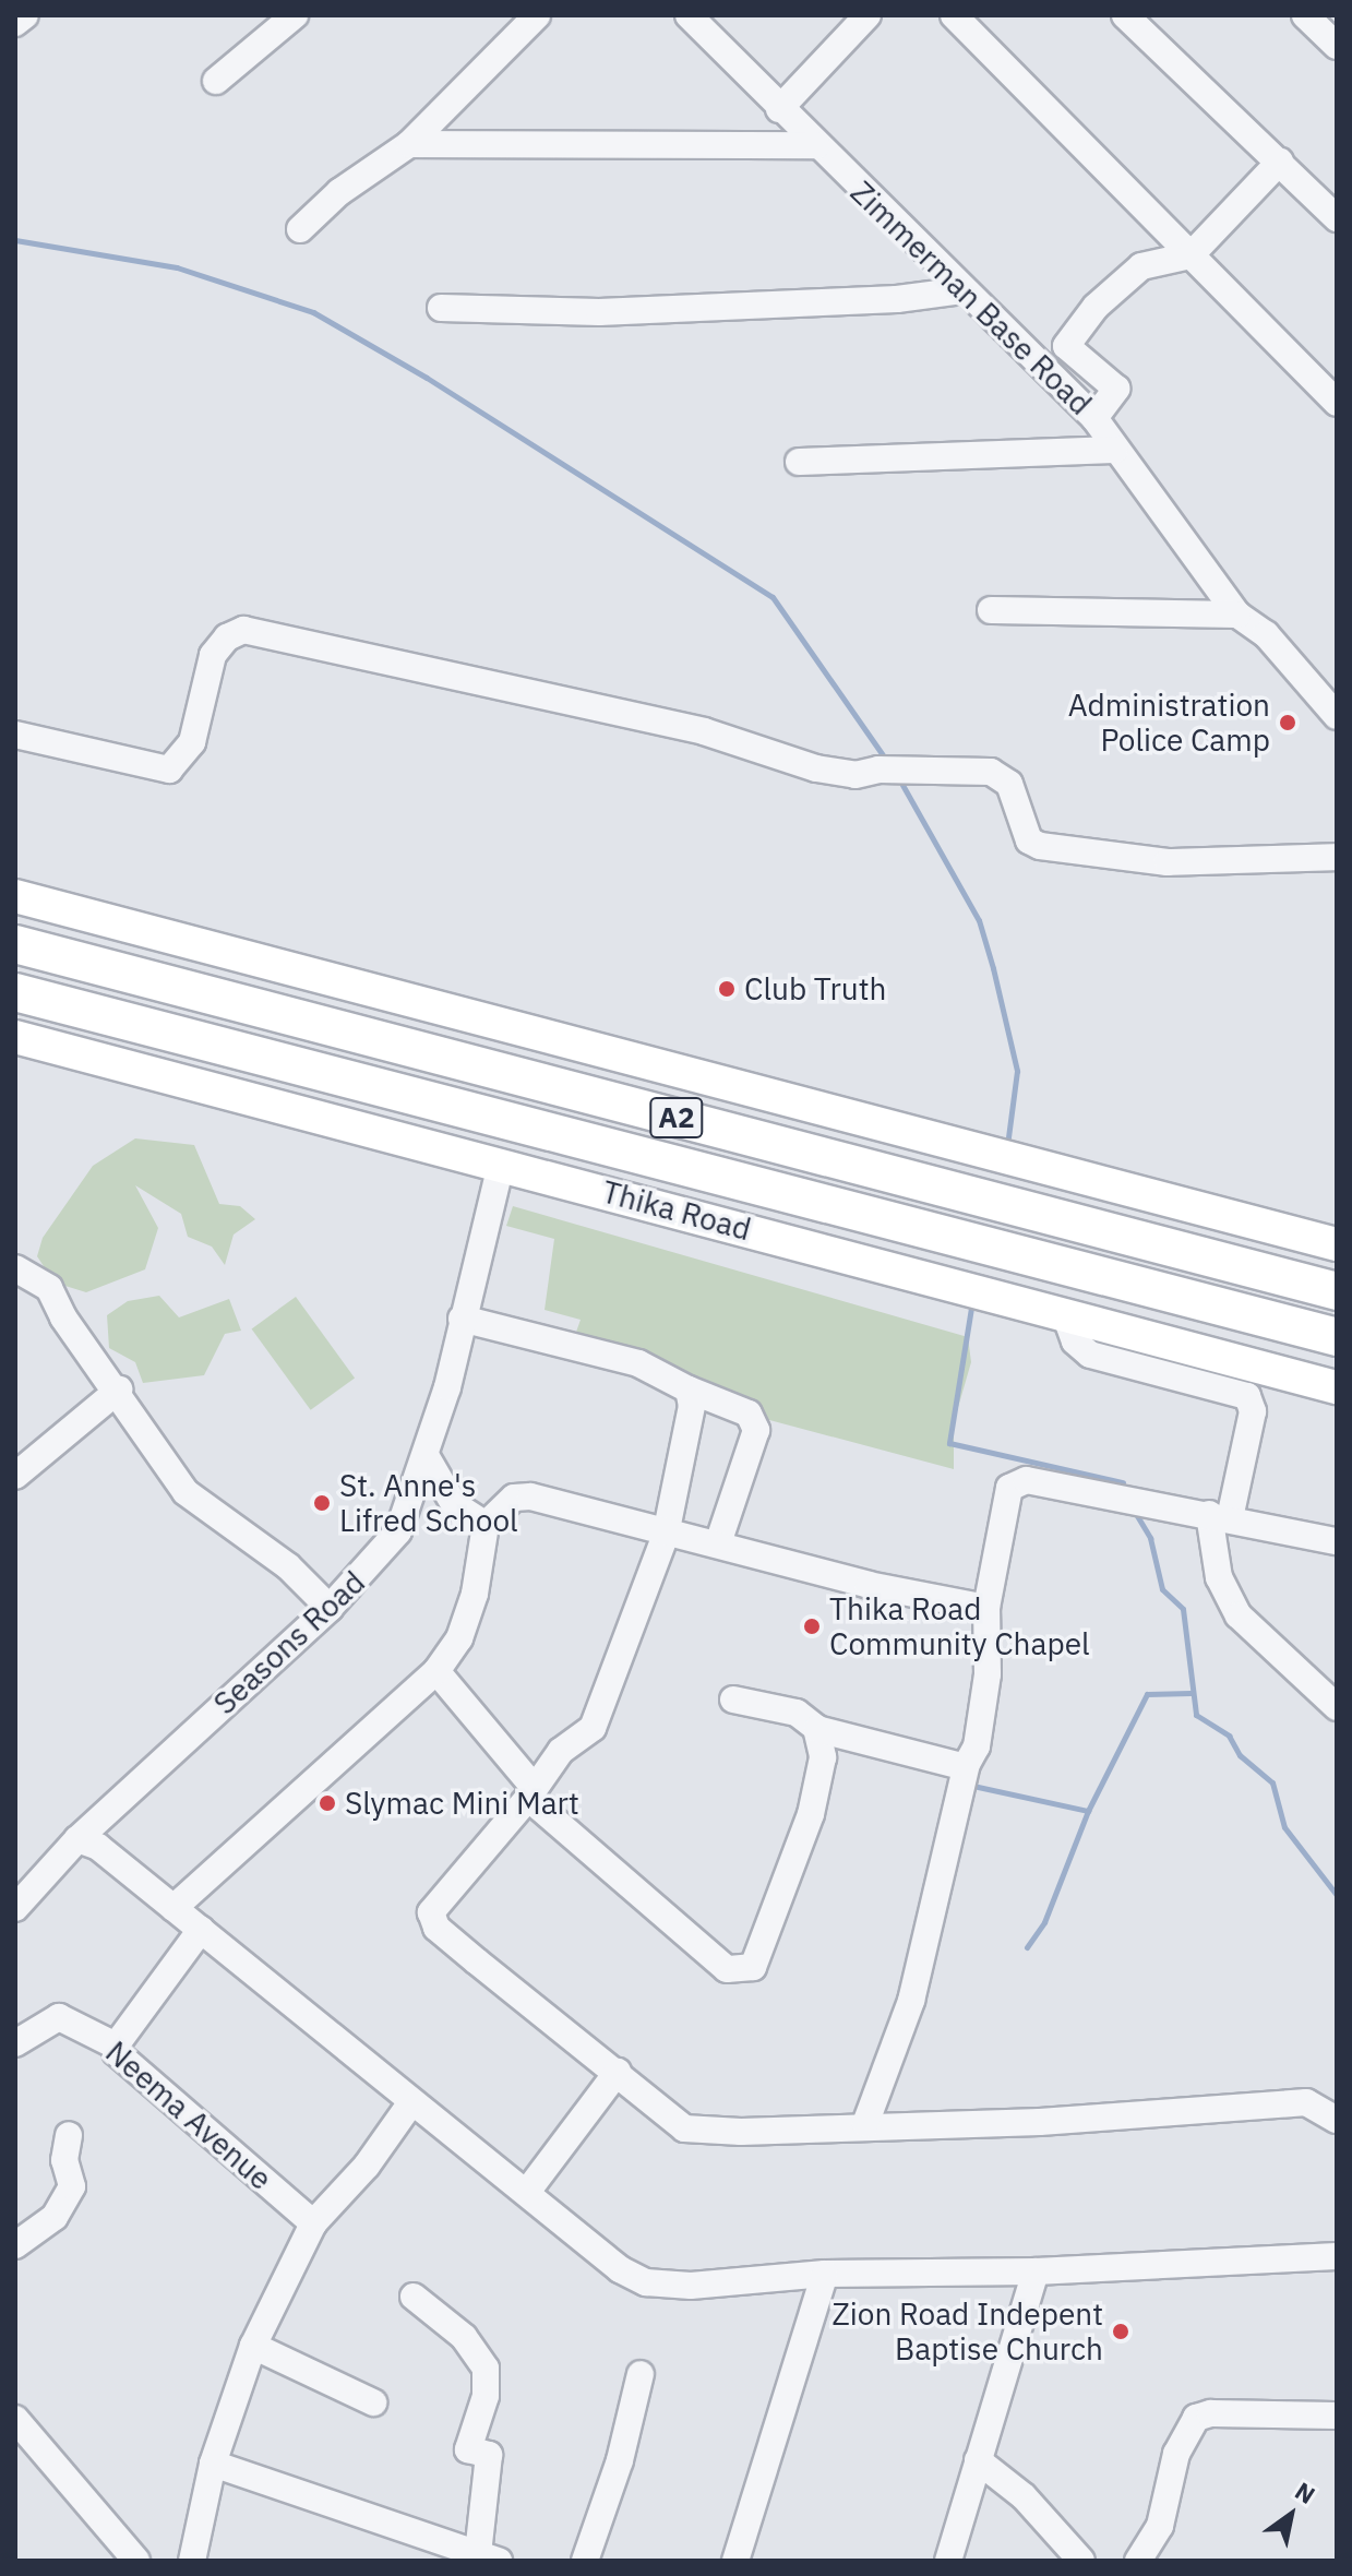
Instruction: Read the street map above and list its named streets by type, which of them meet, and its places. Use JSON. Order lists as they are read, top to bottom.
{
  "streets": {
    "highway": ["A2", "Thika Road"],
    "street": ["Zimmerman Base Road", "Seasons Road", "Neema Avenue"]
  },
  "crossings": [
    ["Thika Road", "Seasons Road"]
  ],
  "places": [
    "Administration Police Camp",
    "Club Truth",
    "St. Anne's Lifred School",
    "Thika Road Community Chapel",
    "Slymac Mini Mart",
    "Zion Road Indepent Baptise Church"
  ],
  "north": "top right"
}
